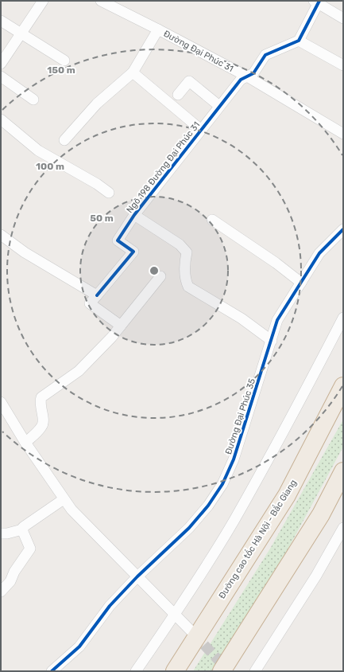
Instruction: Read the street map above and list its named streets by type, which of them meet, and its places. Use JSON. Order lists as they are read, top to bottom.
{
  "streets": {
    "highway": ["Đường cao tốc Hà Nội - Bắc Giang"],
    "street": ["Đường Đại Phúc 31", "Ngõ 198 Đường Đại Phúc 31", "Đường Đại Phúc 35"]
  },
  "crossings": [
    ["Đường Đại Phúc 31", "Ngõ 198 Đường Đại Phúc 31"]
  ],
  "rings": ["150 m", "100 m", "50 m"]
}
